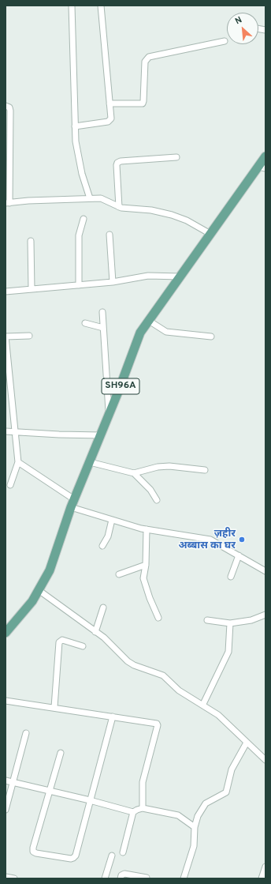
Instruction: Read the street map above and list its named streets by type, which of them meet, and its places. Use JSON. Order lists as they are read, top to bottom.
{
  "streets": {
    "main road": ["SH96A"]
  },
  "places": ["ज़हीर अब्बास का घर"],
  "north": "top left"
}
